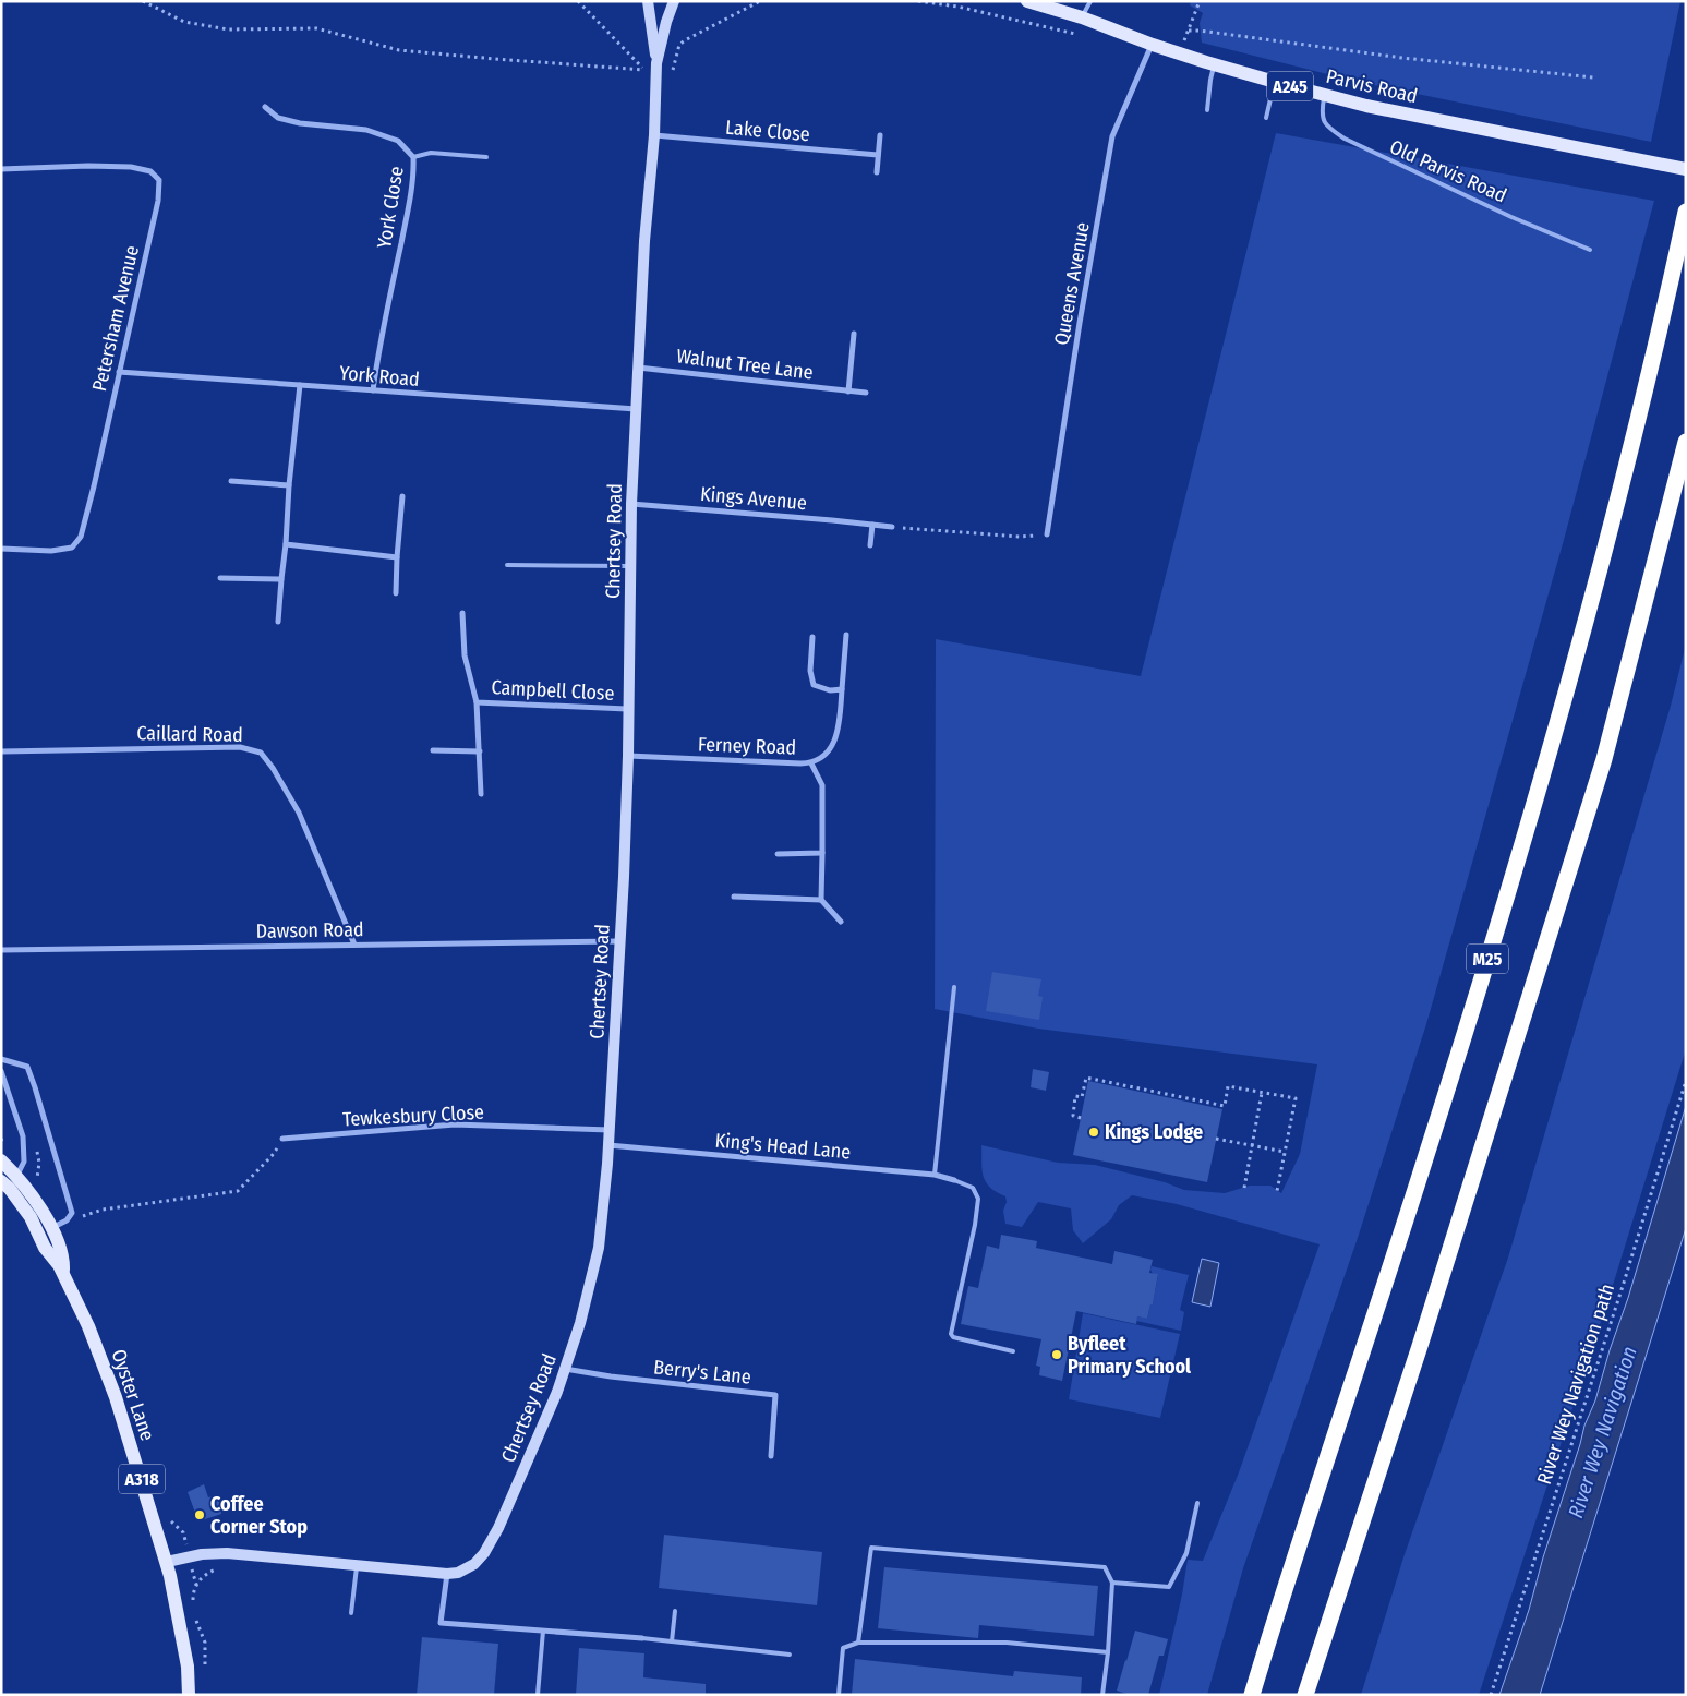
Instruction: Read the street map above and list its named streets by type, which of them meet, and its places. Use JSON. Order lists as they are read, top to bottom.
{
  "streets": {
    "highway": ["M25"],
    "main road": [
      "A245",
      "Parvis Road",
      "Oyster Lane",
      "A318"
    ],
    "street": [
      "Lake Close",
      "York Close",
      "Queens Avenue",
      "Petersham Avenue",
      "Walnut Tree Lane",
      "York Road",
      "Kings Avenue",
      "Chertsey Road",
      "Campbell Close",
      "Caillard Road",
      "Ferney Road",
      "Dawson Road",
      "Tewkesbury Close",
      "King's Head Lane",
      "Berry's Lane"
    ],
    "lane": ["Old Parvis Road"],
    "path": ["River Wey Navigation path"]
  },
  "crossings": [
    ["Parvis Road", "Old Parvis Road"],
    ["Parvis Road", "Queens Avenue"],
    ["Lake Close", "Chertsey Road"],
    ["York Close", "York Road"],
    ["Petersham Avenue", "York Road"],
    ["Walnut Tree Lane", "Chertsey Road"],
    ["York Road", "Chertsey Road"],
    ["Kings Avenue", "Chertsey Road"],
    ["Chertsey Road", "Campbell Close"],
    ["Chertsey Road", "Ferney Road"],
    ["Chertsey Road", "Dawson Road"],
    ["Chertsey Road", "Tewkesbury Close"],
    ["Chertsey Road", "King's Head Lane"],
    ["Chertsey Road", "Berry's Lane"],
    ["Chertsey Road", "Oyster Lane"],
    ["Caillard Road", "Dawson Road"],
    ["Oyster Lane", "A318"]
  ],
  "water": ["River Wey Navigation"],
  "places": ["Kings Lodge", "Byfleet Primary School", "Coffee Corner Stop"]
}
